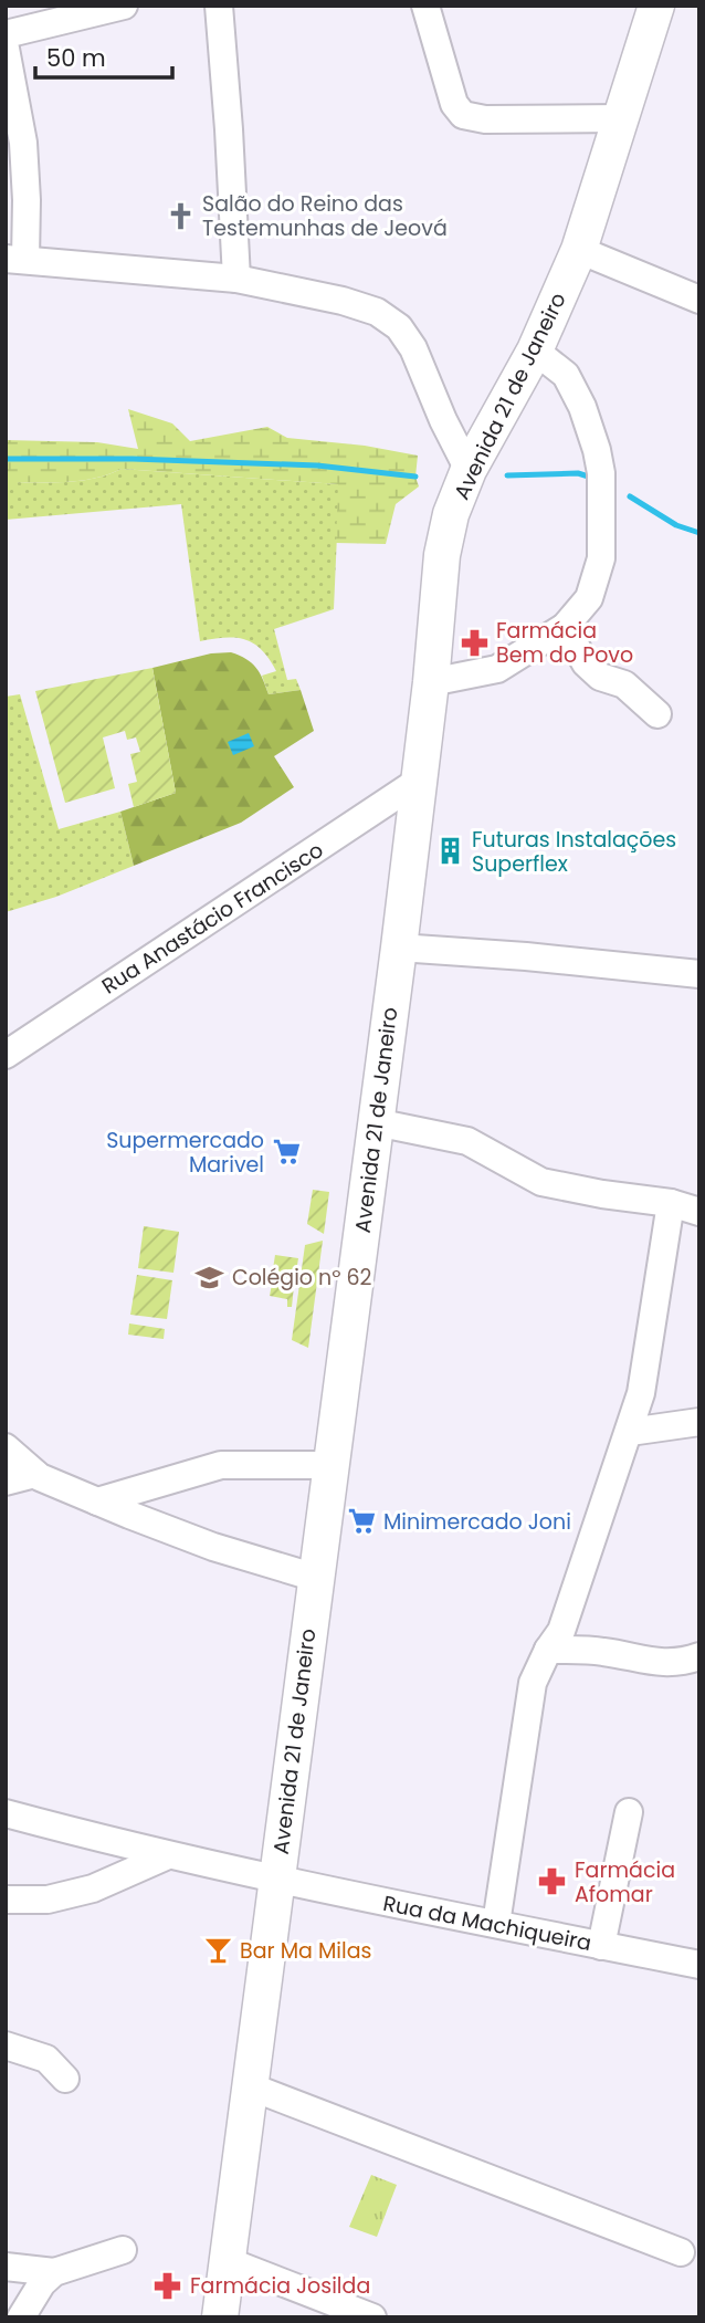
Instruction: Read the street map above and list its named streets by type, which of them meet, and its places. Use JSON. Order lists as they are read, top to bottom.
{
  "streets": {
    "main road": ["Avenida 21 de Janeiro"],
    "street": ["Rua Anastácio Francisco", "Rua da Machiqueira"]
  },
  "crossings": [
    ["Avenida 21 de Janeiro", "Rua Anastácio Francisco"],
    ["Avenida 21 de Janeiro", "Rua da Machiqueira"]
  ],
  "places": {
    "church": ["Salão do Reino das Testemunhas de Jeová"],
    "pharmacy": ["Farmácia Bem do Povo", "Farmácia Afomar", "Farmácia Josilda"],
    "building": ["Futuras Instalações Superflex"],
    "supermarket": ["Supermercado Marivel", "Minimercado Joni"],
    "school or university": ["Colégio nº 62"],
    "bar": ["Bar Ma Milas"]
  },
  "scale_bar": "50 m"
}
